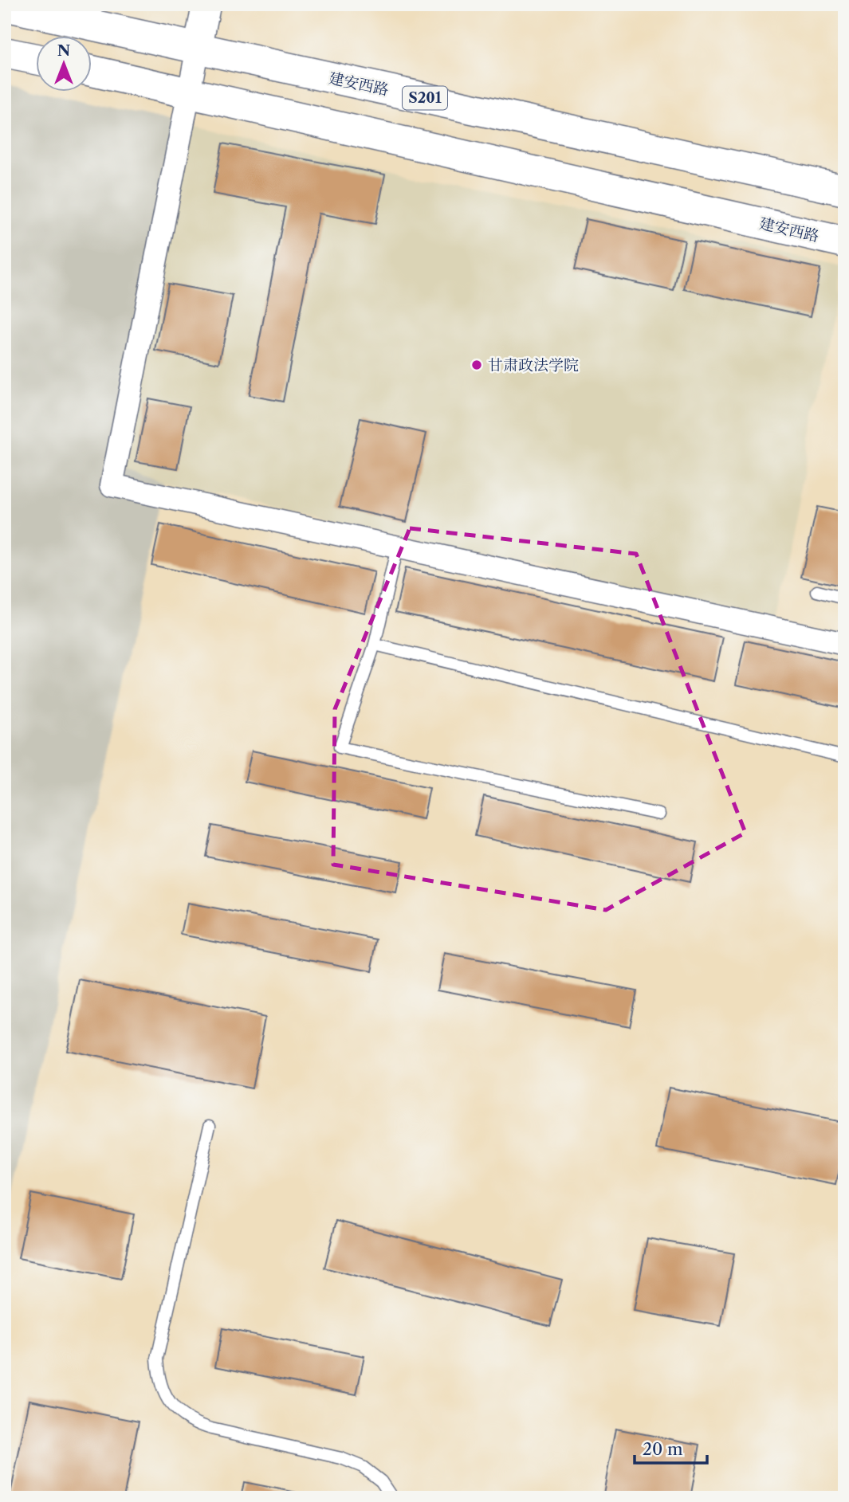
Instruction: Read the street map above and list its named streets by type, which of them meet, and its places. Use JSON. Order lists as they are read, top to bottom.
{
  "streets": {
    "main road": ["建安西路", "S201"]
  },
  "places": ["甘肃政法学院"],
  "scale_bar": "20 m",
  "north": "top"
}
